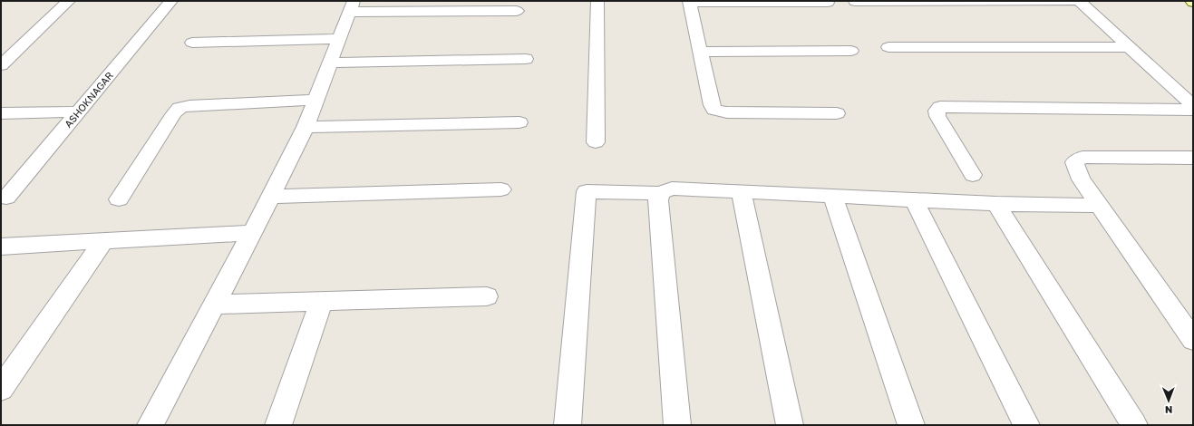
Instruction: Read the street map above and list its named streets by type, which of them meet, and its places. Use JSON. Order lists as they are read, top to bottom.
{
  "streets": {
    "street": ["ASHOKNAGAR"]
  },
  "north": "bottom"
}
